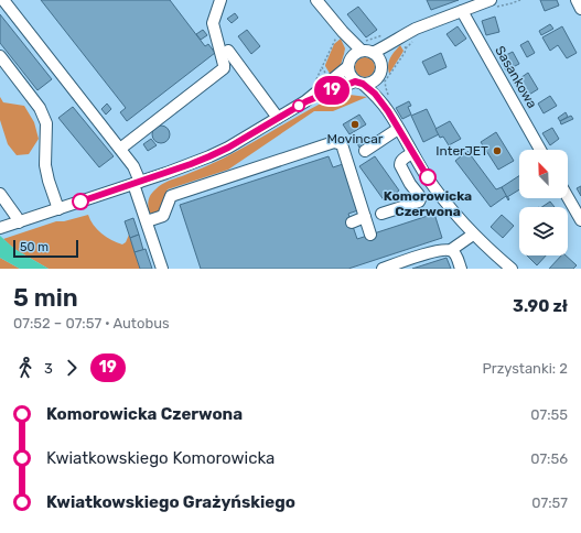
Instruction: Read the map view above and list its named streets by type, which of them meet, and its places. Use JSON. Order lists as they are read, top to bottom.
{
  "streets": {
    "street": ["Sasankowa"]
  },
  "places": ["Movincar", "InterJET", "Komorowicka Czerwona"],
  "lines": ["bus line 19"],
  "scale_bar": "50 m",
  "north": "top left",
  "page": {
    "on_map": "19",
    "scale": "50 m",
    "heading": ["5 min", "07:52 – 07:57 · Autobus", "3.90 zł"],
    "legs": ["3", "19", "Przystanki: 2"],
    "list": [
      {
        "name": "Komorowicka Czerwona",
        "value": "07:55"
      },
      {
        "name": "Kwiatkowskiego Komorowicka",
        "value": "07:56"
      },
      {
        "name": "Kwiatkowskiego Grażyńskiego",
        "value": "07:57"
      }
    ]
  }
}
